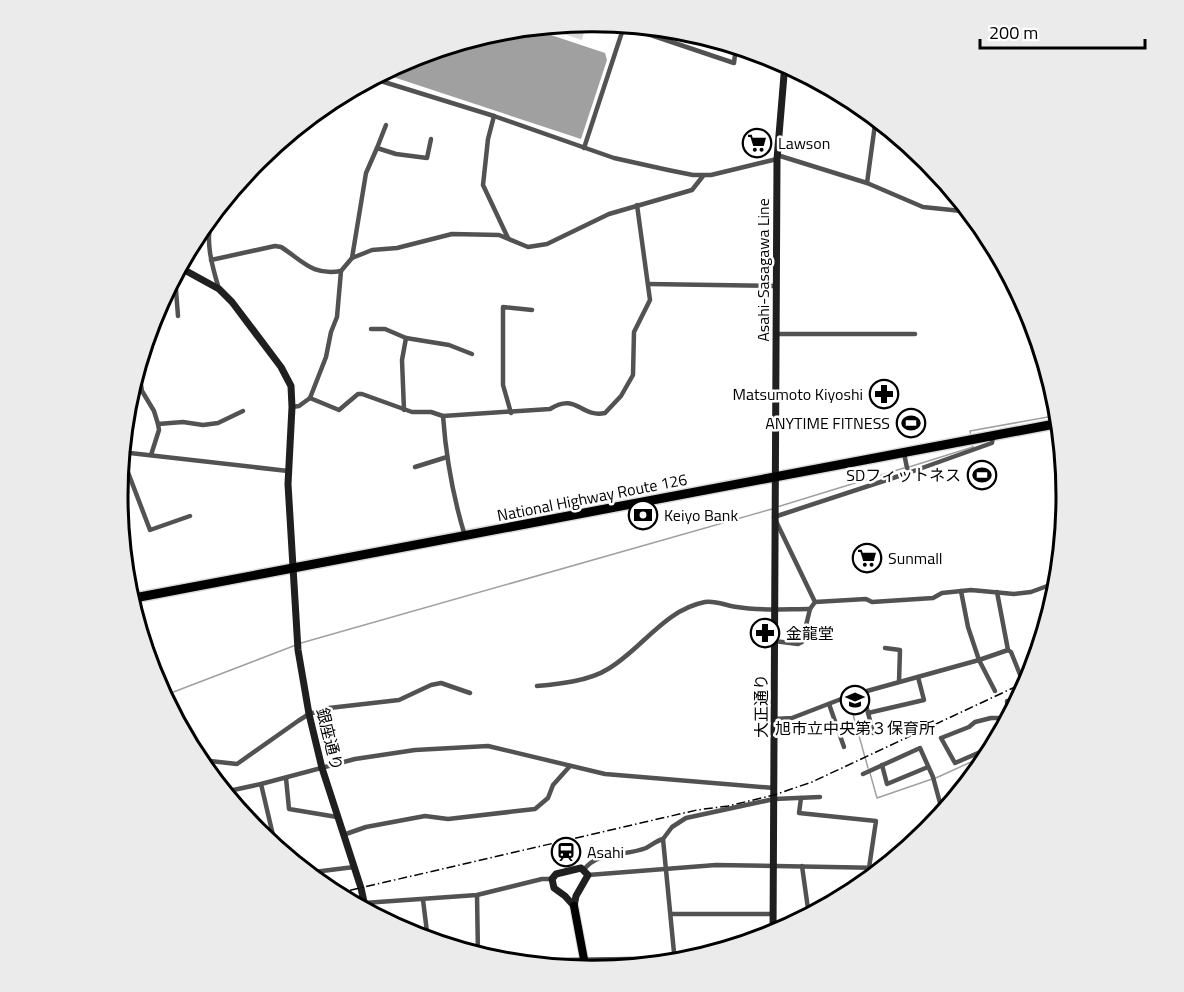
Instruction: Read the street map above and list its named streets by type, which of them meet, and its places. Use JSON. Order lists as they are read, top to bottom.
{
  "streets": {
    "highway": ["National Highway Route 126"],
    "street": ["Asahi-Sasagawa Line", "大正通り", "銀座通り"]
  },
  "crossings": [
    ["Asahi-Sasagawa Line", "National Highway Route 126"],
    ["Asahi-Sasagawa Line", "大正通り"],
    ["National Highway Route 126", "大正通り"],
    ["National Highway Route 126", "銀座通り"]
  ],
  "places": {
    "supermarket": ["Lawson", "Sunmall"],
    "pharmacy": ["Matsumoto Kiyoshi", "金龍堂"],
    "sports": ["ANYTIME FITNESS", "SDフィットネス"],
    "bank": ["Keiyo Bank"],
    "school or university": ["旭市立中央第３保育所"],
    "station": ["Asahi"]
  },
  "scale_bar": "200 m"
}
